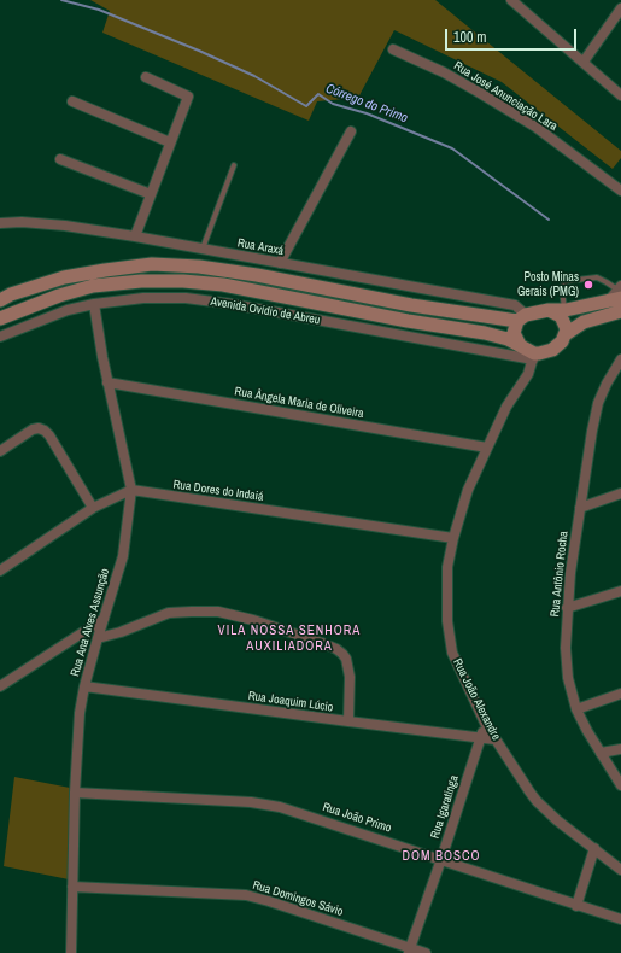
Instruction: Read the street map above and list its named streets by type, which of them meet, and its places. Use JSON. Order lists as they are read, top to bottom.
{
  "streets": {
    "main road": ["Avenida Ovídio de Abreu"],
    "street": [
      "Rua José Anunciação Lara",
      "Rua Araxá",
      "Rua Ângela Maria de Oliveira",
      "Rua Dores do Indaiá",
      "Rua Antônio Rocha",
      "Rua Ana Alves Assunção",
      "Rua João Alexandre",
      "Rua Joaquim Lúcio",
      "Rua Igaratinga",
      "Rua João Primo",
      "Rua Domingos Sávio"
    ]
  },
  "crossings": [
    ["Rua Araxá", "Avenida Ovídio de Abreu"],
    ["Rua Araxá", "Rua João Alexandre"],
    ["Avenida Ovídio de Abreu", "Rua Ana Alves Assunção"],
    ["Avenida Ovídio de Abreu", "Rua João Alexandre"],
    ["Rua Ângela Maria de Oliveira", "Rua Ana Alves Assunção"],
    ["Rua Ângela Maria de Oliveira", "Rua João Alexandre"],
    ["Rua Dores do Indaiá", "Rua Ana Alves Assunção"],
    ["Rua Dores do Indaiá", "Rua João Alexandre"],
    ["Rua Ana Alves Assunção", "Rua Joaquim Lúcio"],
    ["Rua Ana Alves Assunção", "Rua João Primo"],
    ["Rua Ana Alves Assunção", "Rua Domingos Sávio"],
    ["Rua João Alexandre", "Rua Joaquim Lúcio"],
    ["Rua João Alexandre", "Rua Igaratinga"],
    ["Rua Joaquim Lúcio", "Rua Igaratinga"],
    ["Rua Igaratinga", "Rua João Primo"],
    ["Rua Igaratinga", "Rua Domingos Sávio"]
  ],
  "districts": ["VILA NOSSA SENHORA AUXILIADORA", "DOM BOSCO"],
  "water": ["Córrego do Primo"],
  "places": ["Posto Minas Gerais (PMG)"],
  "scale_bar": "100 m"
}
